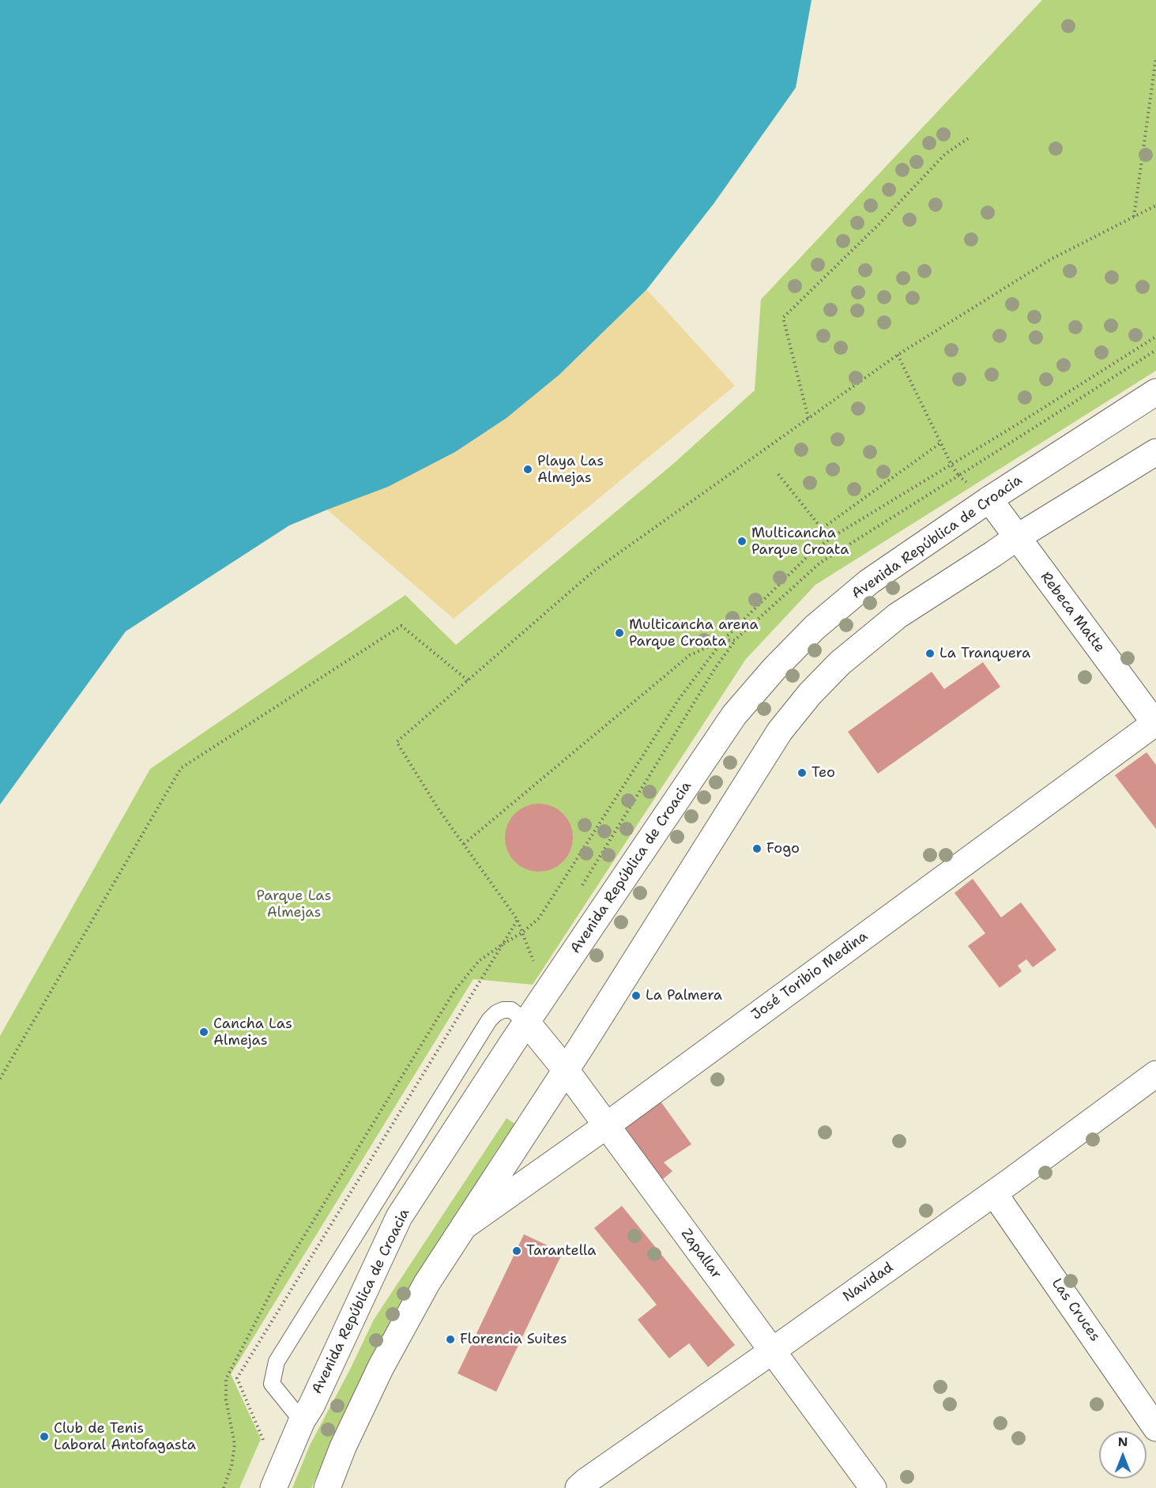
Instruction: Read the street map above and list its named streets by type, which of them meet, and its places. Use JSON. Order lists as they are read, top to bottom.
{
  "streets": {
    "main road": [
      "Avenida República de Croacia",
      "Rebeca Matte",
      "José Toribio Medina",
      "Zapallar",
      "Navidad",
      "Las Cruces"
    ]
  },
  "crossings": [
    ["Avenida República de Croacia", "Rebeca Matte"],
    ["Avenida República de Croacia", "Zapallar"],
    ["Rebeca Matte", "José Toribio Medina"],
    ["José Toribio Medina", "Zapallar"],
    ["Zapallar", "Navidad"],
    ["Navidad", "Las Cruces"]
  ],
  "parks": ["Parque Las Almejas"],
  "places": [
    "Playa Las Almejas",
    "Multicancha Parque Croata",
    "Multicancha arena Parque Croata",
    "La Tranquera",
    "Teo",
    "Fogo",
    "La Palmera",
    "Cancha Las Almejas",
    "Tarantella",
    "Florencia Suites",
    "Club de Tenis Laboral Antofagasta"
  ],
  "north": "top"
}
